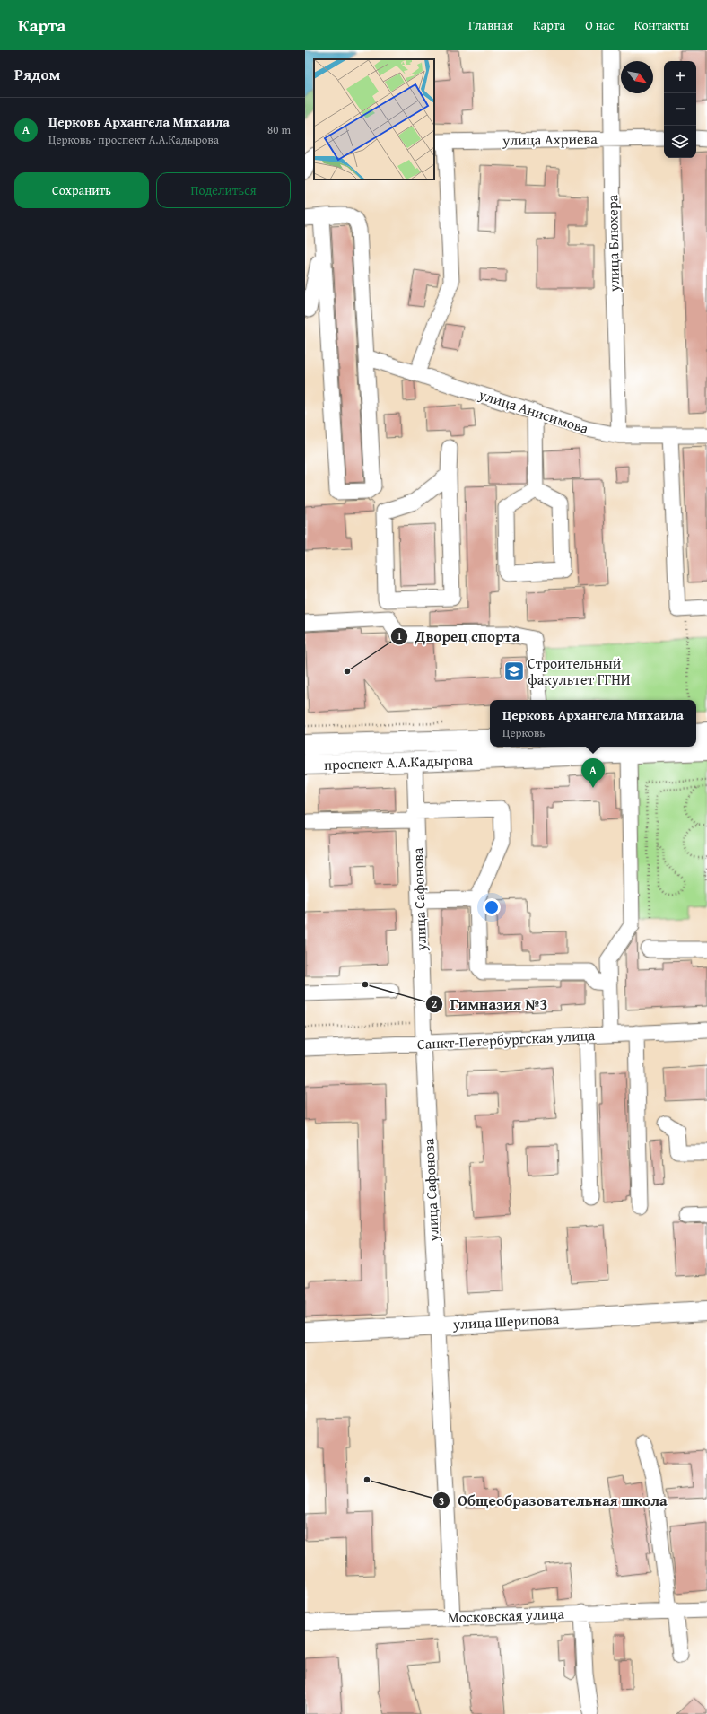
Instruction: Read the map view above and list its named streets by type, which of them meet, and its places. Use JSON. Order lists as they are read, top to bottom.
{
  "streets": {
    "main road": ["проспект А.А.Кадырова", "улица Шерипова"],
    "street": [
      "улица Ахриева",
      "улица Блюхера",
      "улица Анисимова",
      "улица Сафонова",
      "Санкт-Петербургская улица",
      "Московская улица"
    ]
  },
  "crossings": [
    ["улица Ахриева", "улица Блюхера"],
    ["улица Блюхера", "улица Анисимова"],
    ["проспект А.А.Кадырова", "улица Сафонова"],
    ["улица Сафонова", "Санкт-Петербургская улица"],
    ["улица Сафонова", "улица Шерипова"],
    ["улица Сафонова", "Московская улица"]
  ],
  "places": {
    "other": ["Дворец спорта", "Гимназия №3", "Общеобразовательная школа"],
    "school or university": ["Строительный факультет ГГНИ"]
  },
  "north": "bottom right",
  "page": {
    "header": "Карта",
    "nav": [
      "Главная",
      "Карта",
      "О нас",
      "Контакты"
    ],
    "heading": "Рядом",
    "map_buttons": ["+", "−"],
    "list": [
      {
        "mark": "A",
        "name": "Церковь Архангела Михаила",
        "note": "Церковь · проспект А.А.Кадырова",
        "value": "80 m"
      }
    ],
    "buttons": ["Сохранить", "Поделиться"],
    "popup": ["Церковь Архангела Михаила", "Церковь"],
    "pins": "A"
  }
}
